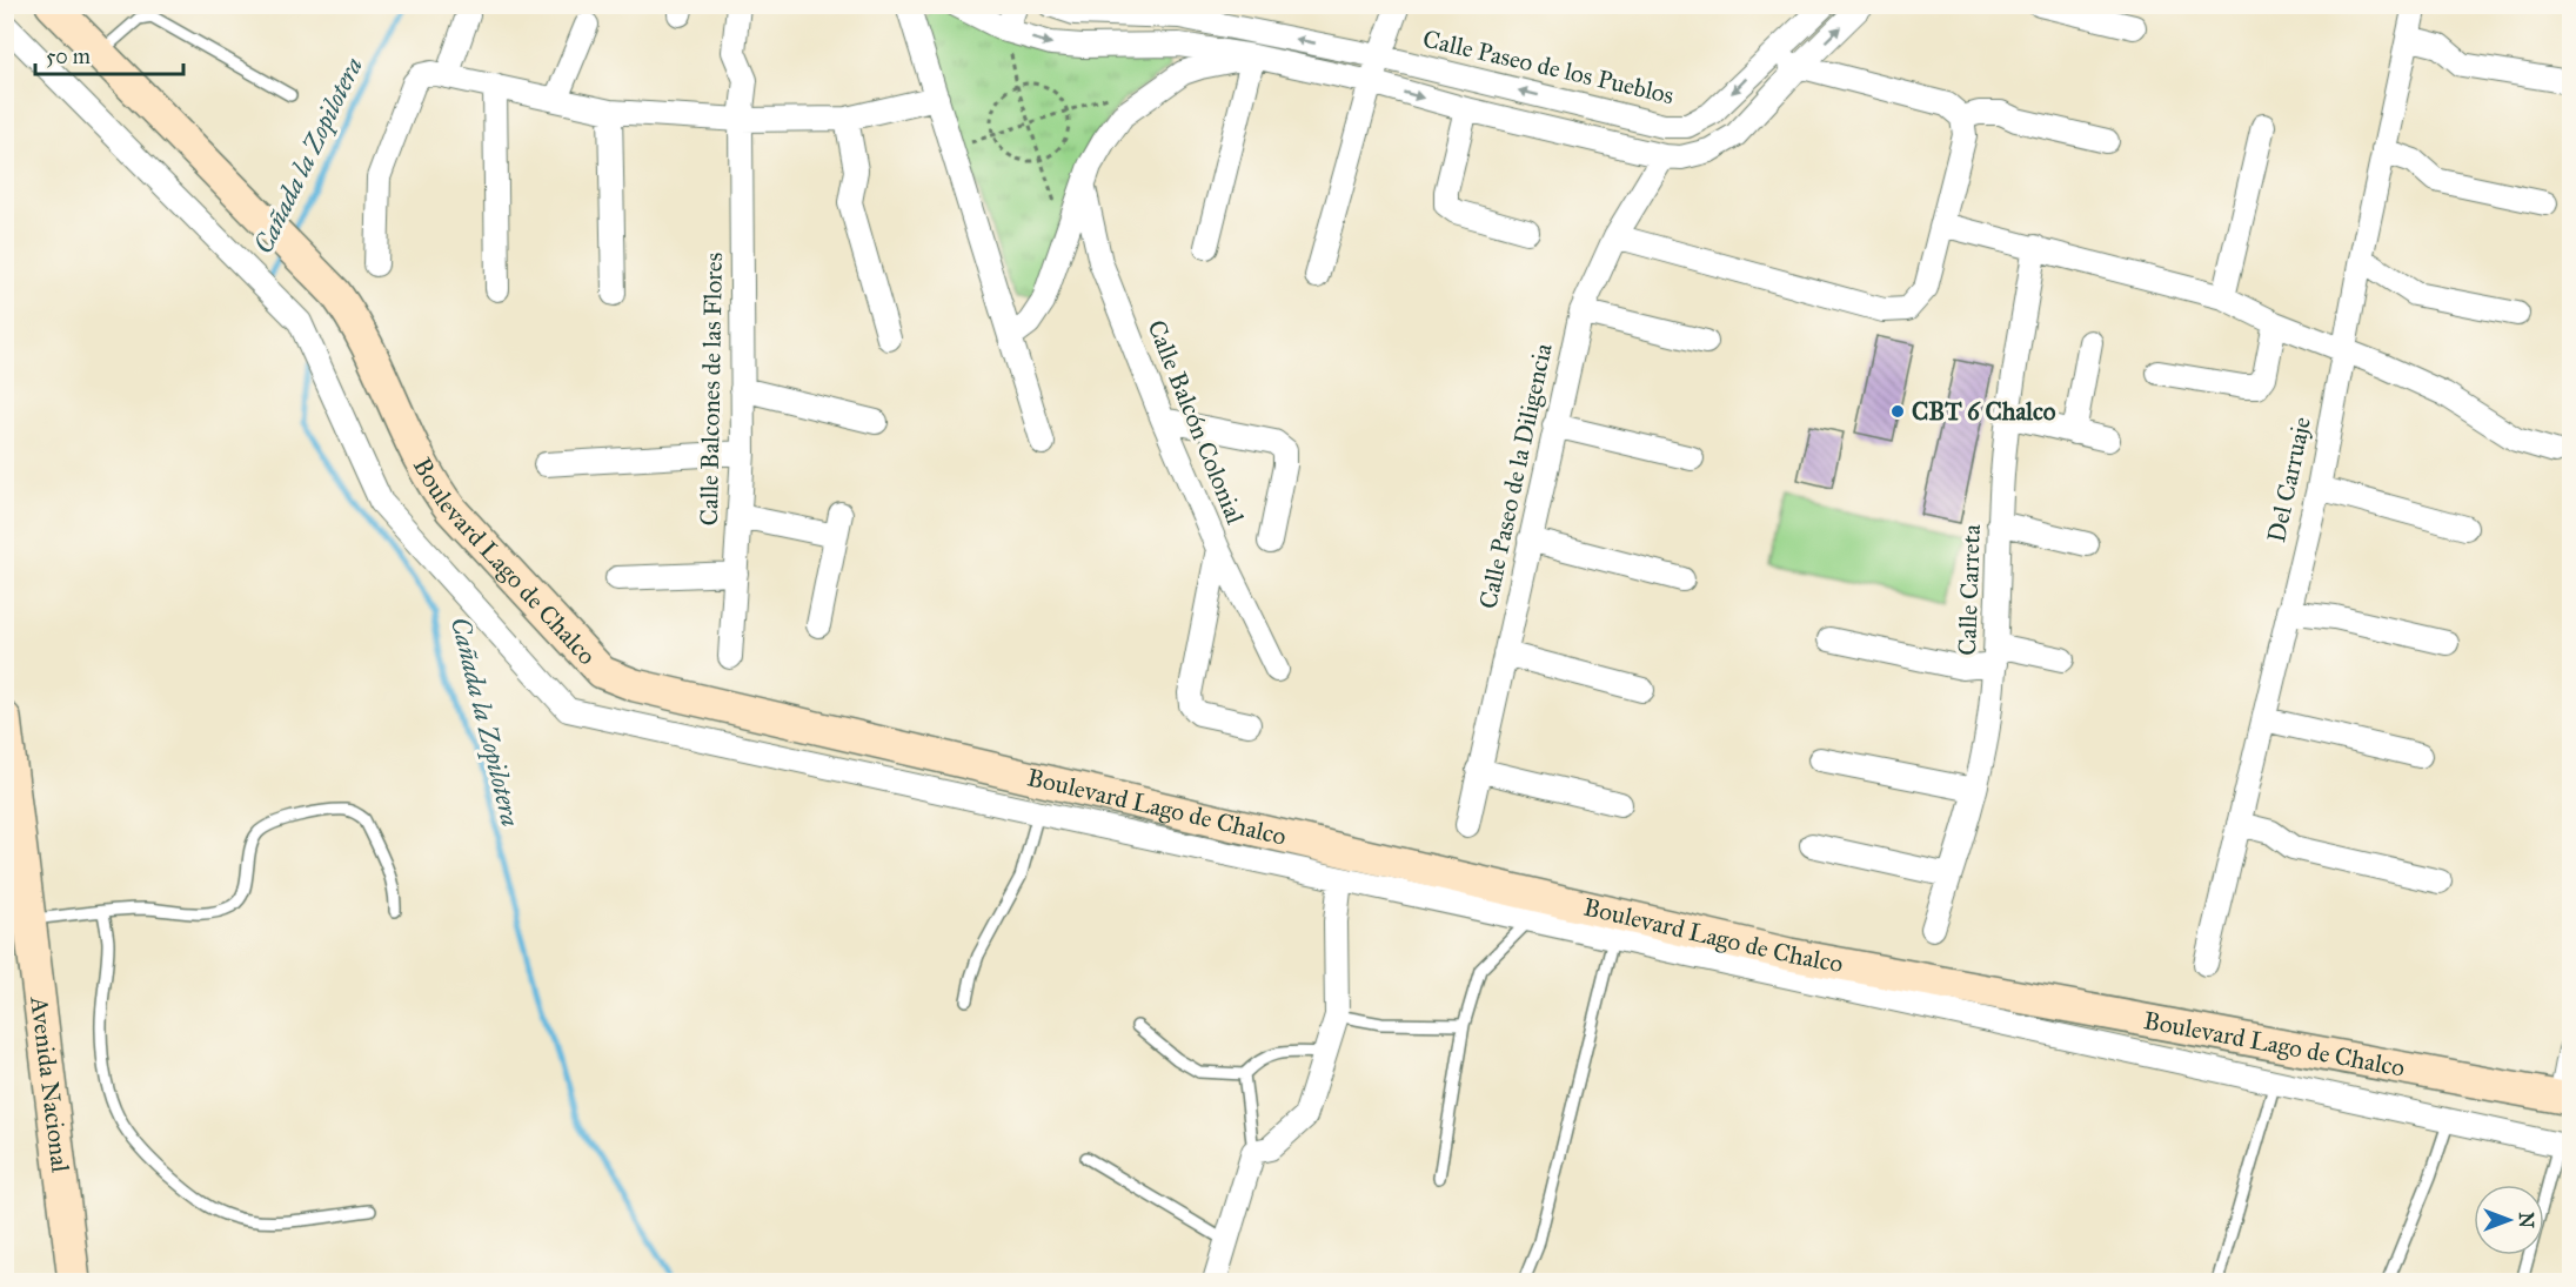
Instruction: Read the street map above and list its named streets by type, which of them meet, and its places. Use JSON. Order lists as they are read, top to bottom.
{
  "streets": {
    "main road": ["Boulevard Lago de Chalco", "Avenida Nacional"],
    "street": [
      "Calle Paseo de los Pueblos",
      "Calle Balcones de las Flores",
      "Calle Balcón Colonial",
      "Calle Paseo de la Diligencia",
      "Del Carruaje",
      "Calle Carreta"
    ]
  },
  "water": ["Cañada la Zopilotera"],
  "places": ["CBT 6 Chalco"],
  "scale_bar": "50 m",
  "north": "right"
}
